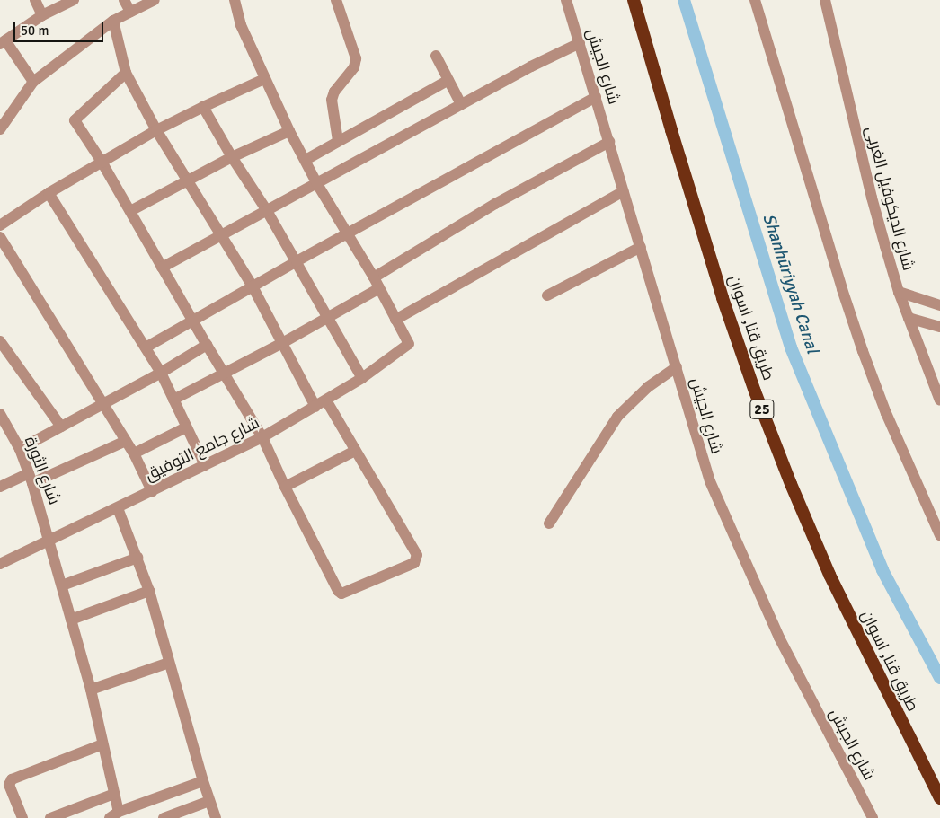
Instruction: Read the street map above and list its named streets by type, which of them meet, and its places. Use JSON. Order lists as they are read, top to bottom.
{
  "streets": {
    "highway": ["طريق قنا, اسوان", "25"],
    "street": [
      "شارع الجيش",
      "شارع الديكوفيل الغربى",
      "شارع جامع التوفيق",
      "شارع الثورة"
    ]
  },
  "crossings": [
    ["شارع جامع التوفيق", "شارع الثورة"]
  ],
  "water": ["Shanhūriyyah Canal"],
  "scale_bar": "50 m"
}
